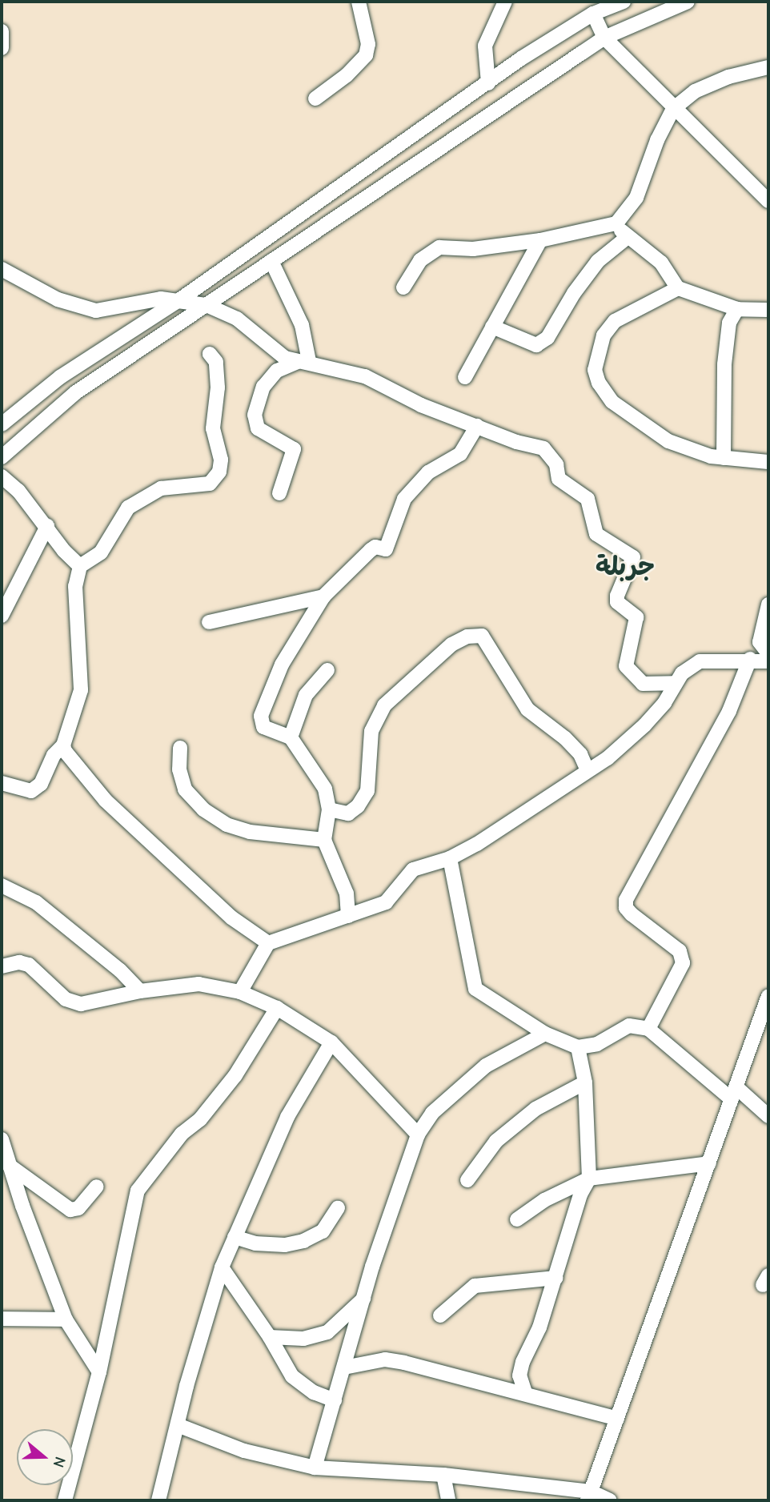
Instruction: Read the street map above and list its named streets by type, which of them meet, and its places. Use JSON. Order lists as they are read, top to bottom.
{
  "districts": ["جربلة"],
  "north": "right"
}
